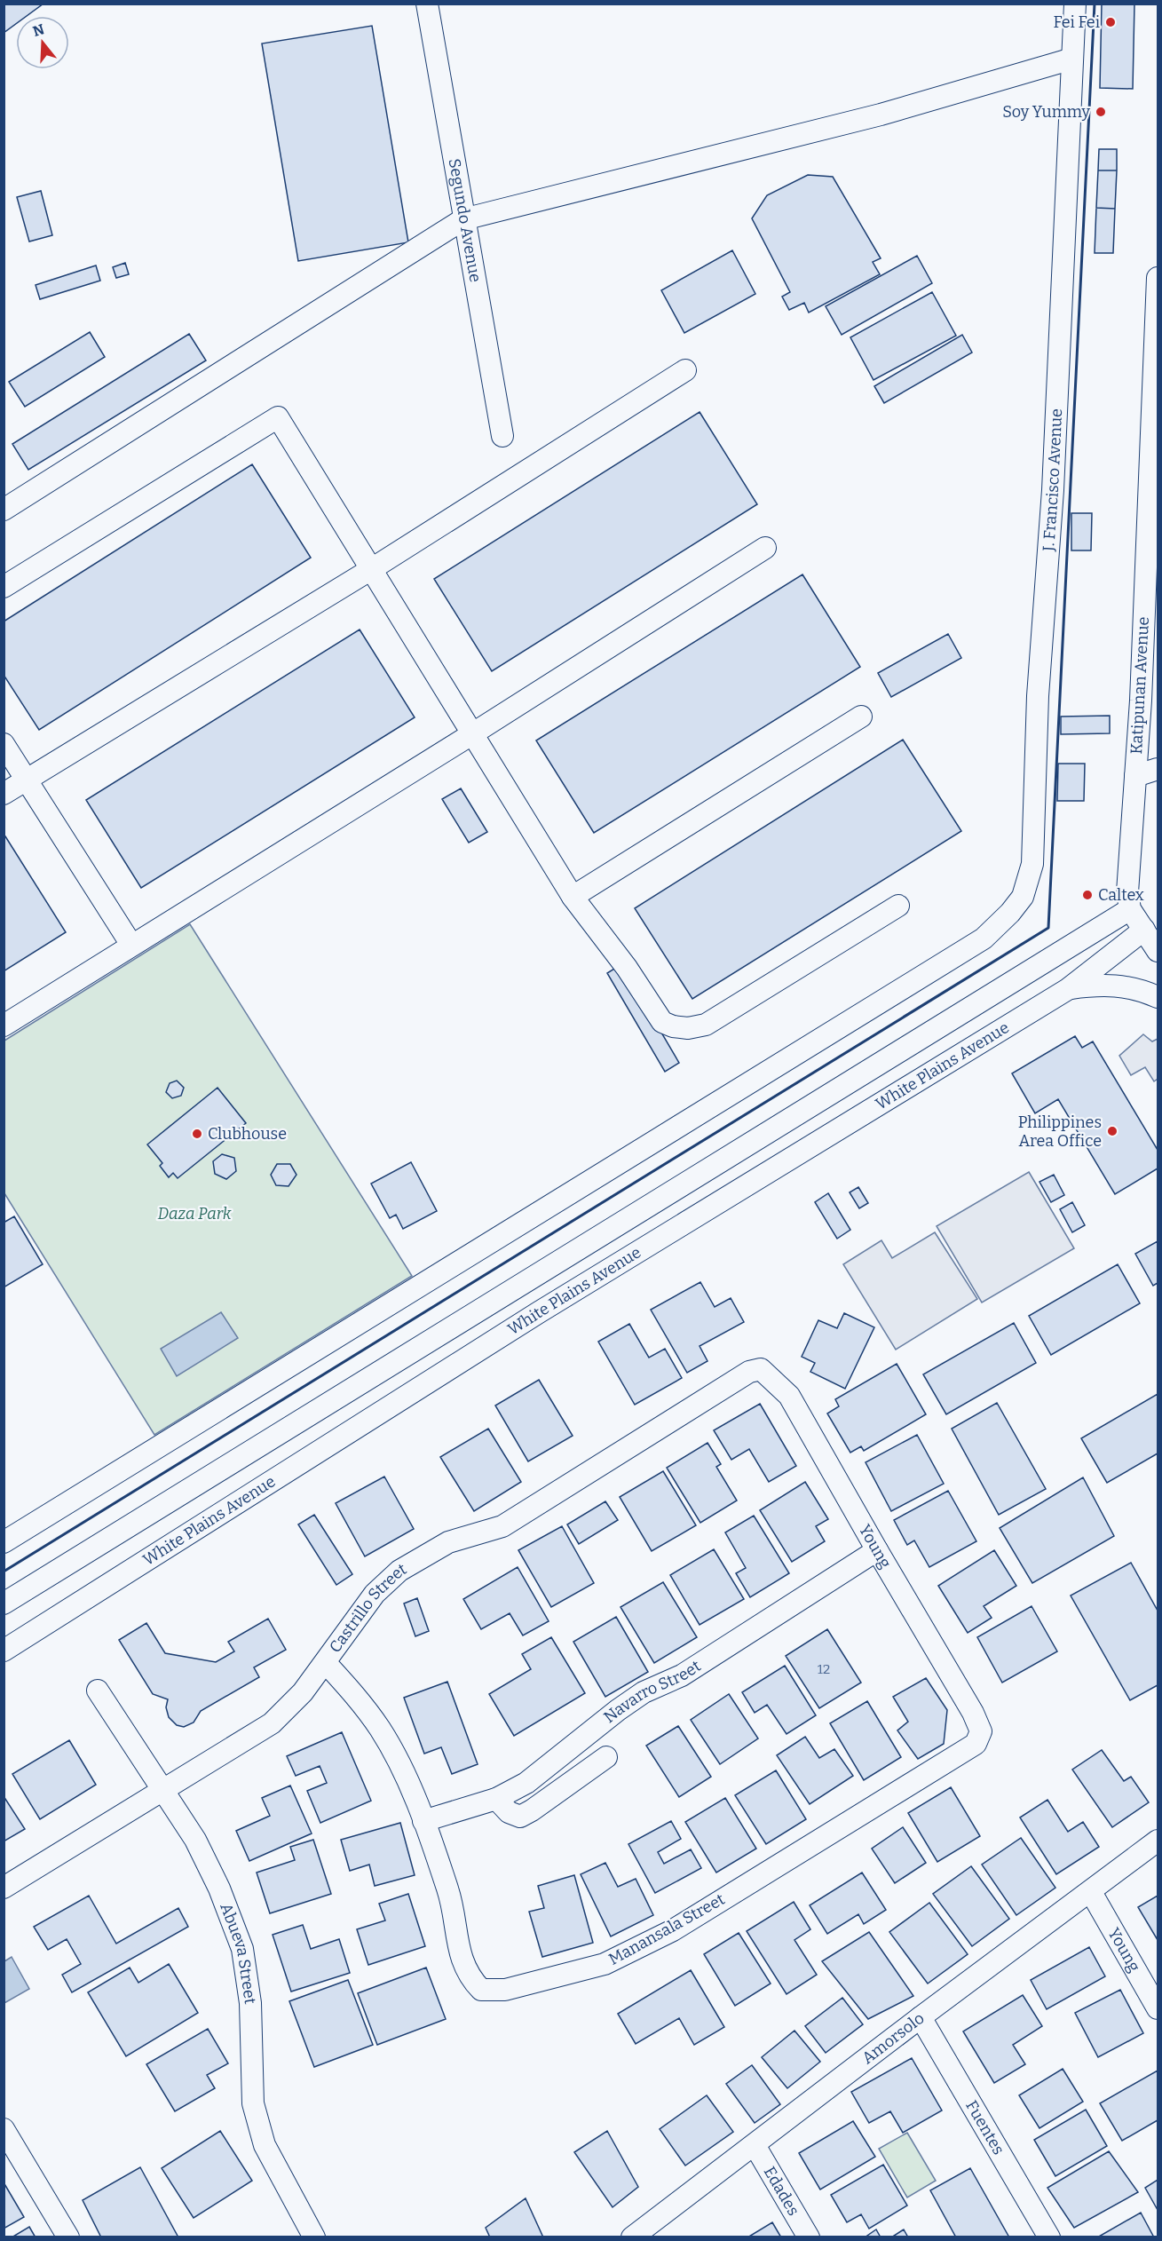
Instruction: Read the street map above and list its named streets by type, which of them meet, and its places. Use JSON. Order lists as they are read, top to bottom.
{
  "streets": {
    "street": [
      "Segundo Avenue",
      "J. Francisco Avenue",
      "Katipunan Avenue",
      "White Plains Avenue",
      "Young",
      "Castrillo Street",
      "Navarro Street",
      "Manansala Street",
      "Abueva Street",
      "Amorsolo",
      "Fuentes",
      "Edades"
    ]
  },
  "crossings": [
    ["Katipunan Avenue", "White Plains Avenue"],
    ["Young", "Castrillo Street"],
    ["Young", "Navarro Street"],
    ["Young", "Manansala Street"],
    ["Young", "Amorsolo"],
    ["Castrillo Street", "Manansala Street"],
    ["Castrillo Street", "Abueva Street"],
    ["Navarro Street", "Manansala Street"],
    ["Amorsolo", "Fuentes"],
    ["Amorsolo", "Edades"]
  ],
  "parks": ["Daza Park"],
  "places": [
    "Fei Fei",
    "Soy Yummy",
    "Caltex",
    "Philippines Area Office",
    "Clubhouse"
  ],
  "house_numbers": ["12"],
  "north": "top"
}
